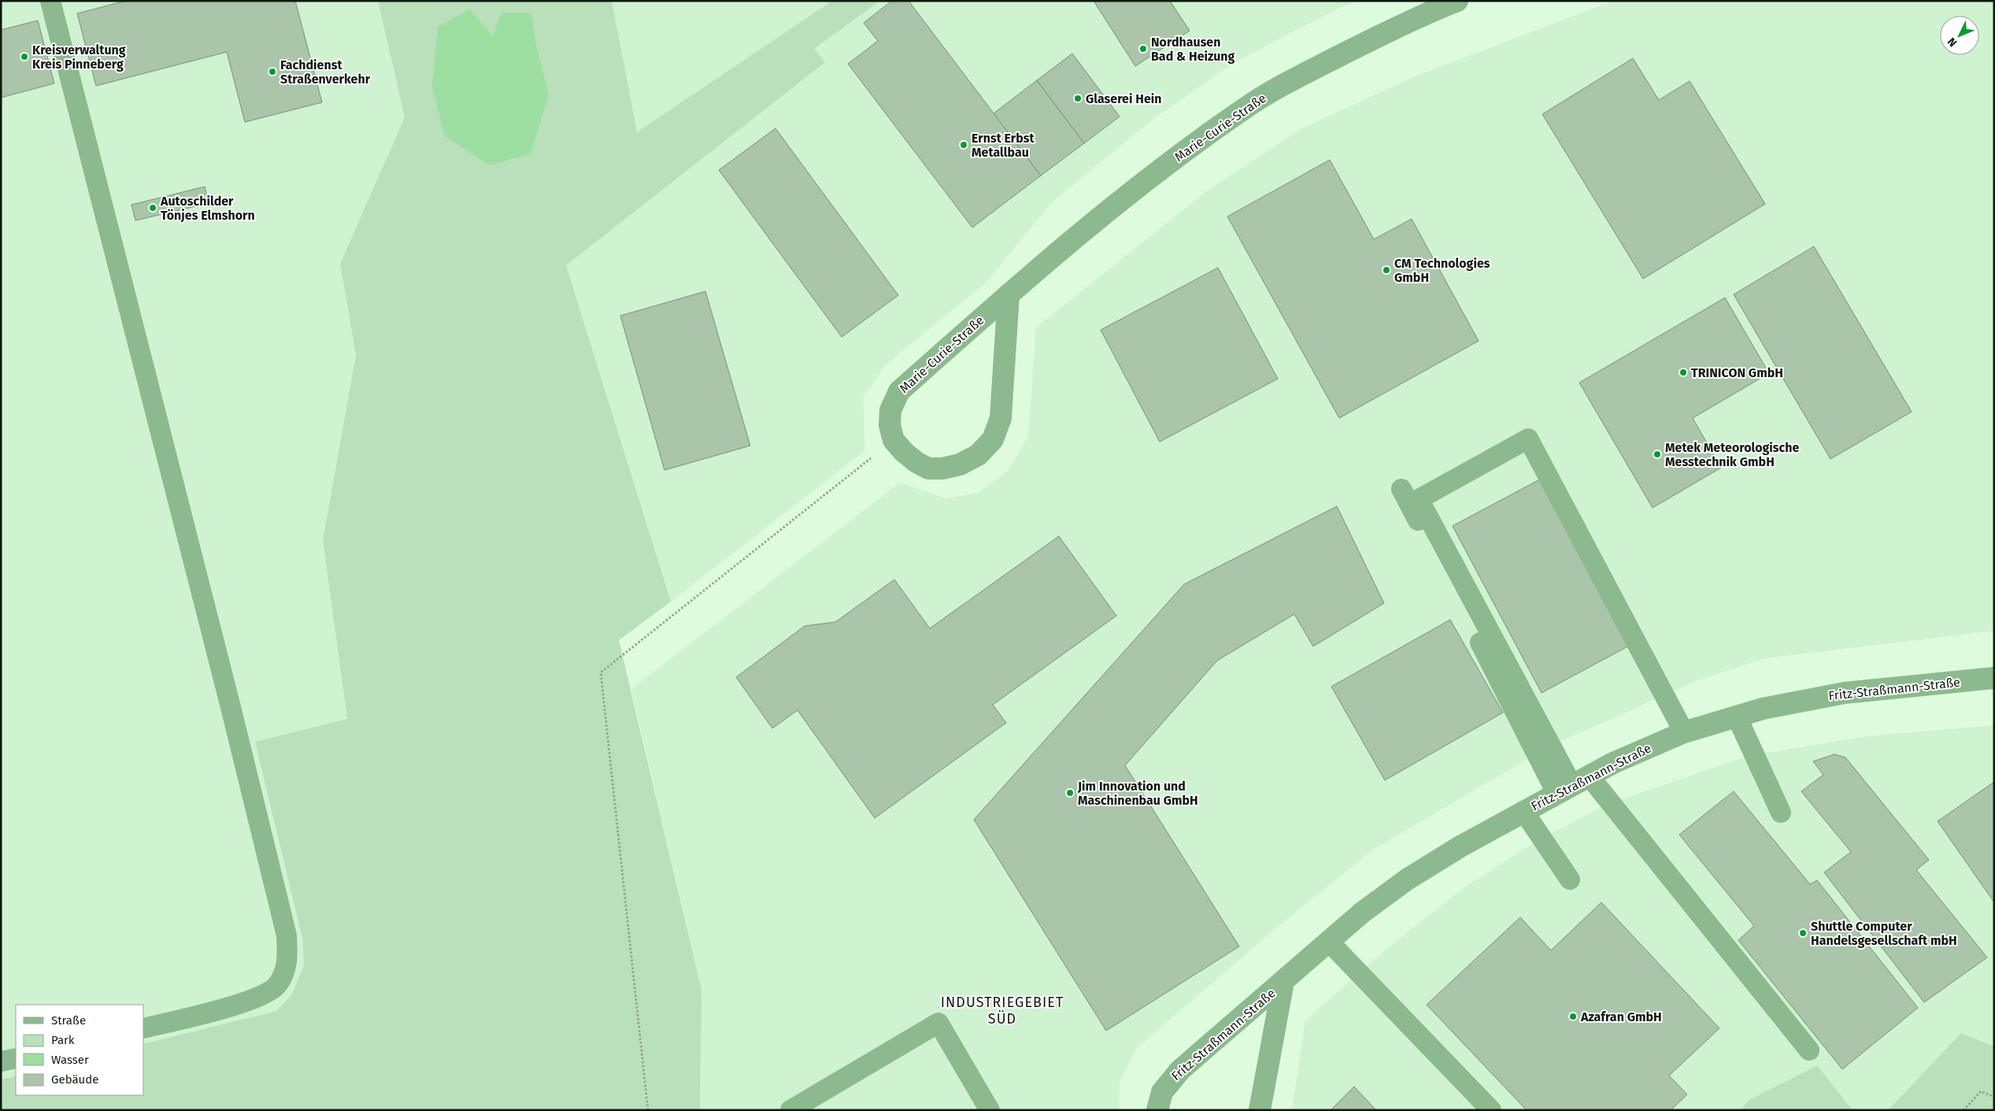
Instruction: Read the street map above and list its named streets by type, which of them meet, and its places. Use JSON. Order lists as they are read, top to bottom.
{
  "streets": {
    "street": ["Marie-Curie-Straße", "Fritz-Straßmann-Straße"]
  },
  "districts": ["INDUSTRIEGEBIET SÜD"],
  "places": [
    "Nordhausen Bad & Heizung",
    "Kreisverwaltung Kreis Pinneberg",
    "Fachdienst Straßenverkehr",
    "Glaserei Hein",
    "Ernst Erbst Metallbau",
    "Autoschilder Tönjes Elmshorn",
    "CM Technologies GmbH",
    "TRINICON GmbH",
    "Metek Meteorologische Messtechnik GmbH",
    "Jim Innovation und Maschinenbau GmbH",
    "Shuttle Computer Handelsgesellschaft mbH",
    "Azafran GmbH"
  ],
  "legend": [
    "Straße",
    "Park",
    "Wasser",
    "Gebäude"
  ],
  "north": "bottom left"
}
